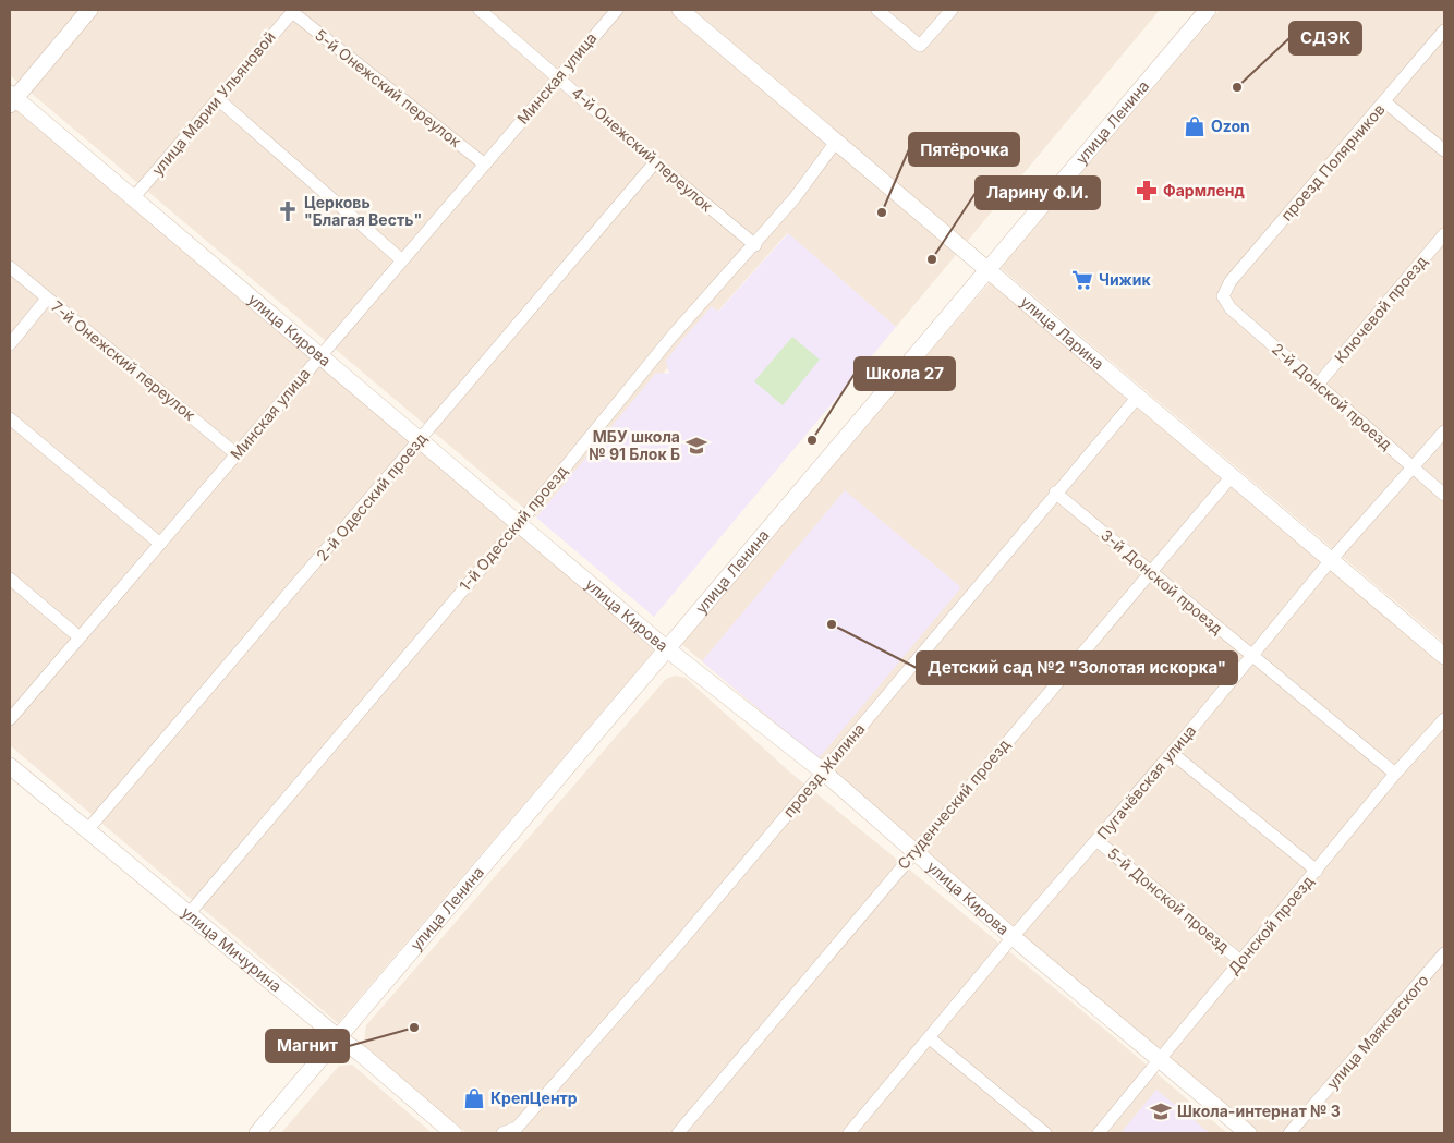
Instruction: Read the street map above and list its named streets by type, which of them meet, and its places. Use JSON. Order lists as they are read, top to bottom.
{
  "streets": {
    "street": [
      "Минская улица",
      "5-й Онежский переулок",
      "улица Марии Ульяновой",
      "улица Ленина",
      "4-й Онежский переулок",
      "проезд Полярников",
      "Ключевой проезд",
      "улица Кирова",
      "улица Ларина",
      "7-й Онежский переулок",
      "2-й Донской проезд",
      "2-й Одесский проезд",
      "1-й Одесский проезд",
      "3-й Донской проезд",
      "проезд Жилина",
      "Пугачёвская улица",
      "Студенческий проезд",
      "5-й Донской проезд",
      "Донской проезд",
      "улица Мичурина",
      "улица Маяковского"
    ]
  },
  "crossings": [
    ["Минская улица", "5-й Онежский переулок"],
    ["Минская улица", "4-й Онежский переулок"],
    ["Минская улица", "улица Кирова"],
    ["Минская улица", "7-й Онежский переулок"],
    ["5-й Онежский переулок", "улица Марии Ульяновой"],
    ["улица Марии Ульяновой", "улица Кирова"],
    ["улица Ленина", "улица Кирова"],
    ["улица Ленина", "улица Ларина"],
    ["улица Ленина", "улица Мичурина"],
    ["4-й Онежский переулок", "2-й Одесский проезд"],
    ["4-й Онежский переулок", "1-й Одесский проезд"],
    ["проезд Полярников", "2-й Донской проезд"],
    ["Ключевой проезд", "2-й Донской проезд"],
    ["улица Кирова", "2-й Одесский проезд"],
    ["улица Кирова", "1-й Одесский проезд"],
    ["улица Кирова", "проезд Жилина"],
    ["улица Кирова", "Пугачёвская улица"],
    ["улица Кирова", "Студенческий проезд"],
    ["улица Кирова", "Донской проезд"],
    ["улица Ларина", "1-й Одесский проезд"],
    ["улица Ларина", "проезд Жилина"],
    ["улица Ларина", "Пугачёвская улица"],
    ["улица Ларина", "Студенческий проезд"],
    ["2-й Донской проезд", "Пугачёвская улица"],
    ["2-й Одесский проезд", "улица Мичурина"],
    ["1-й Одесский проезд", "улица Мичурина"],
    ["3-й Донской проезд", "проезд Жилина"],
    ["3-й Донской проезд", "Пугачёвская улица"],
    ["3-й Донской проезд", "Студенческий проезд"],
    ["3-й Донской проезд", "Донской проезд"],
    ["Пугачёвская улица", "5-й Донской проезд"],
    ["5-й Донской проезд", "Донской проезд"]
  ],
  "places": {
    "other": [
      "СДЭК",
      "Пятёрочка",
      "Ларину Ф.И.",
      "Школа 27",
      "Детский сад №2 \"Золотая искорка\"",
      "Магнит"
    ],
    "shop": ["Ozon", "КрепЦентр"],
    "pharmacy": ["Фармленд"],
    "church": ["Церковь \"Благая Весть\""],
    "supermarket": ["Чижик"],
    "school or university": ["МБУ школа № 91 Блок Б", "Школа-интернат № 3"]
  }
}
